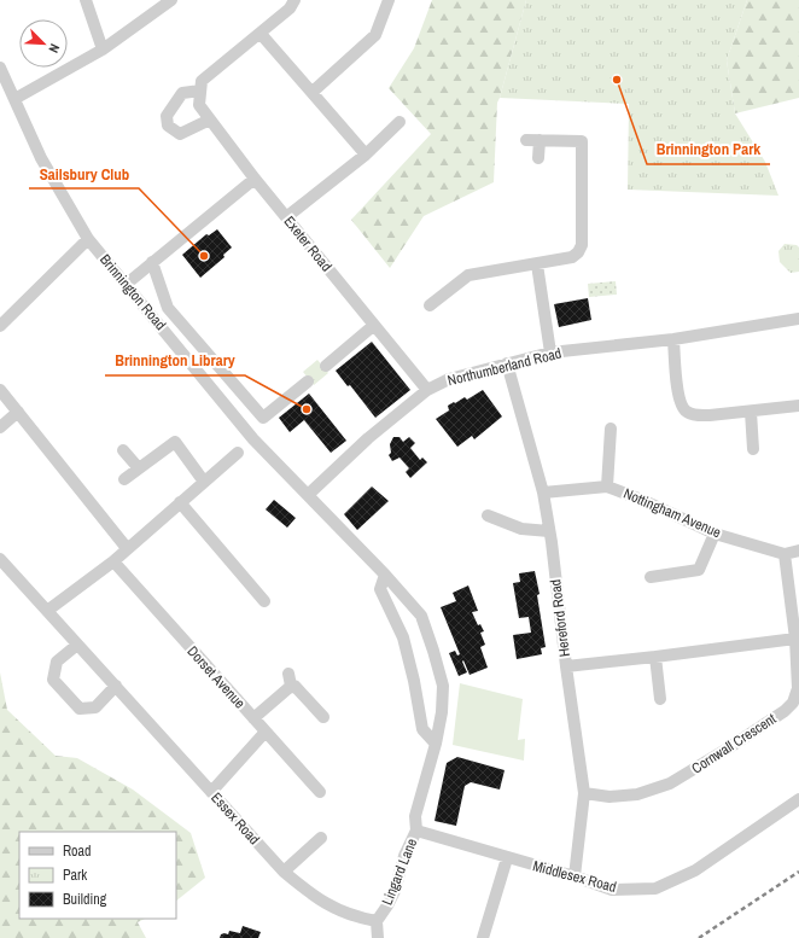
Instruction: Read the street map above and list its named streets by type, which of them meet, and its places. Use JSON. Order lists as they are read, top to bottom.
{
  "streets": {
    "street": [
      "Exeter Road",
      "Brinnington Road",
      "Northumberland Road",
      "Nottingham Avenue",
      "Hereford Road",
      "Dorset Avenue",
      "Cornwall Crescent",
      "Essex Road",
      "Lingard Lane",
      "Middlesex Road"
    ]
  },
  "crossings": [
    ["Exeter Road", "Northumberland Road"],
    ["Brinnington Road", "Northumberland Road"],
    ["Brinnington Road", "Lingard Lane"],
    ["Brinnington Road", "Middlesex Road"],
    ["Northumberland Road", "Hereford Road"],
    ["Nottingham Avenue", "Hereford Road"],
    ["Nottingham Avenue", "Cornwall Crescent"],
    ["Hereford Road", "Cornwall Crescent"],
    ["Hereford Road", "Middlesex Road"],
    ["Essex Road", "Lingard Lane"],
    ["Lingard Lane", "Middlesex Road"]
  ],
  "places": ["Brinnington Park", "Sailsbury Club", "Brinnington Library"],
  "legend": ["Road", "Park", "Building"],
  "north": "bottom right"
}
